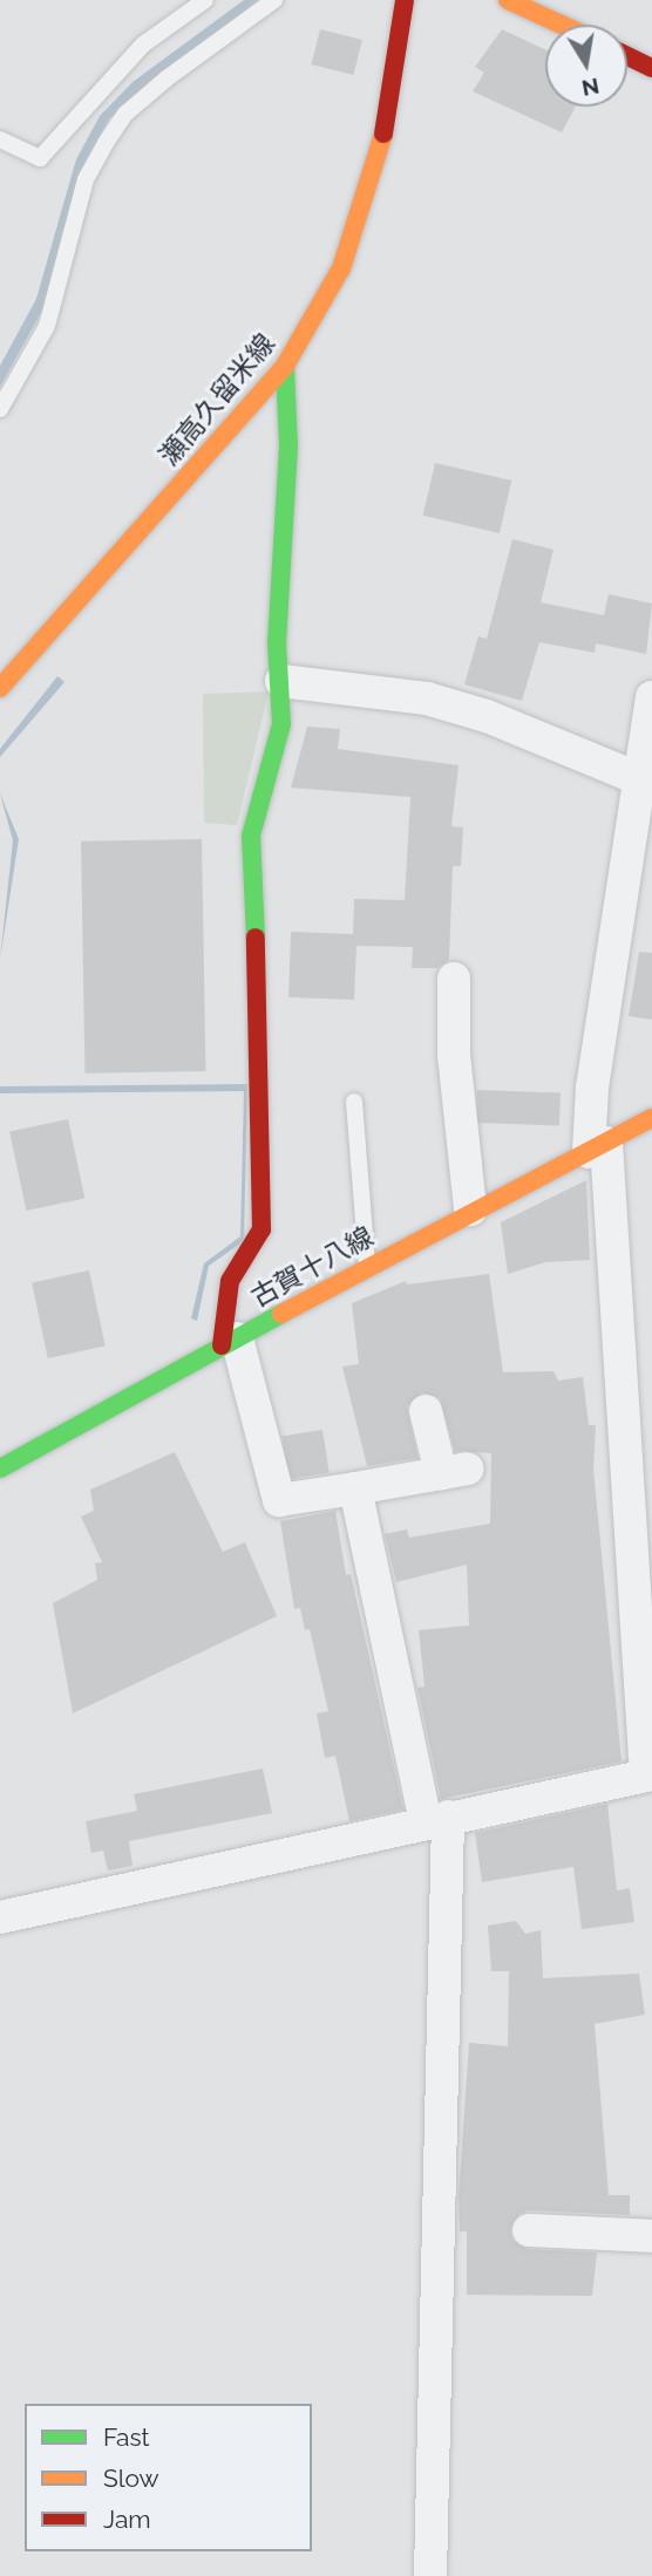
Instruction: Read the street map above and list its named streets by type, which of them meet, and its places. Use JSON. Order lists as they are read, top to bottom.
{
  "streets": {
    "main road": ["瀬高久留米線", "古賀十八線"]
  },
  "legend": ["Fast", "Slow", "Jam"],
  "north": "bottom"
}
